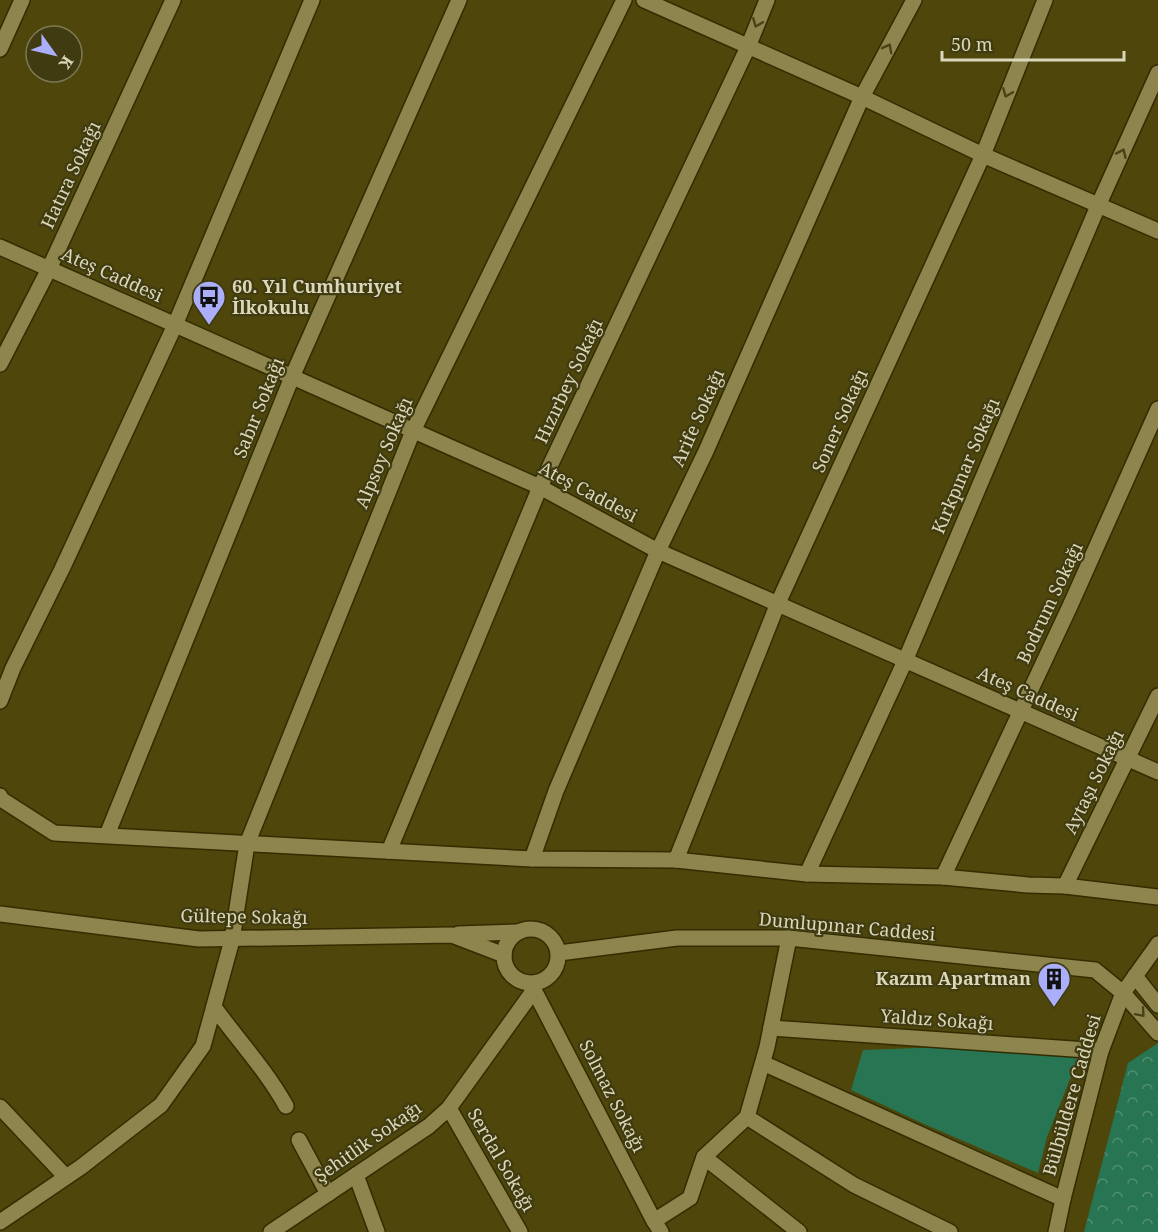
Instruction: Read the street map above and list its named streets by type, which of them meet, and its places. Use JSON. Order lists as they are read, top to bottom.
{
  "streets": {
    "street": [
      "Hatıra Sokağı",
      "Ateş Caddesi",
      "Hızırbey Sokağı",
      "Sabır Sokağı",
      "Arife Sokağı",
      "Soner Sokağı",
      "Alpsoy Sokağı",
      "Kırkpınar Sokağı",
      "Bodrum Sokağı",
      "Aytaşı Sokağı",
      "Gültepe Sokağı",
      "Dumlupınar Caddesi",
      "Yaldız Sokağı",
      "Bülbüldere Caddesi",
      "Solmaz Sokağı",
      "Şehitlik Sokağı",
      "Serdal Sokağı"
    ]
  },
  "crossings": [
    ["Hatıra Sokağı", "Ateş Caddesi"],
    ["Ateş Caddesi", "Hızırbey Sokağı"],
    ["Ateş Caddesi", "Sabır Sokağı"],
    ["Ateş Caddesi", "Arife Sokağı"],
    ["Ateş Caddesi", "Soner Sokağı"],
    ["Ateş Caddesi", "Alpsoy Sokağı"],
    ["Ateş Caddesi", "Kırkpınar Sokağı"],
    ["Ateş Caddesi", "Bodrum Sokağı"],
    ["Ateş Caddesi", "Aytaşı Sokağı"],
    ["Alpsoy Sokağı", "Gültepe Sokağı"],
    ["Gültepe Sokağı", "Dumlupınar Caddesi"],
    ["Gültepe Sokağı", "Solmaz Sokağı"],
    ["Gültepe Sokağı", "Şehitlik Sokağı"],
    ["Dumlupınar Caddesi", "Bülbüldere Caddesi"],
    ["Dumlupınar Caddesi", "Solmaz Sokağı"],
    ["Dumlupınar Caddesi", "Şehitlik Sokağı"],
    ["Yaldız Sokağı", "Bülbüldere Caddesi"],
    ["Solmaz Sokağı", "Şehitlik Sokağı"],
    ["Şehitlik Sokağı", "Serdal Sokağı"]
  ],
  "places": {
    "bus stop": ["60. Yıl Cumhuriyet İlkokulu"],
    "building": ["Kazım Apartman"]
  },
  "scale_bar": "50 m",
  "north": "bottom right"
}
